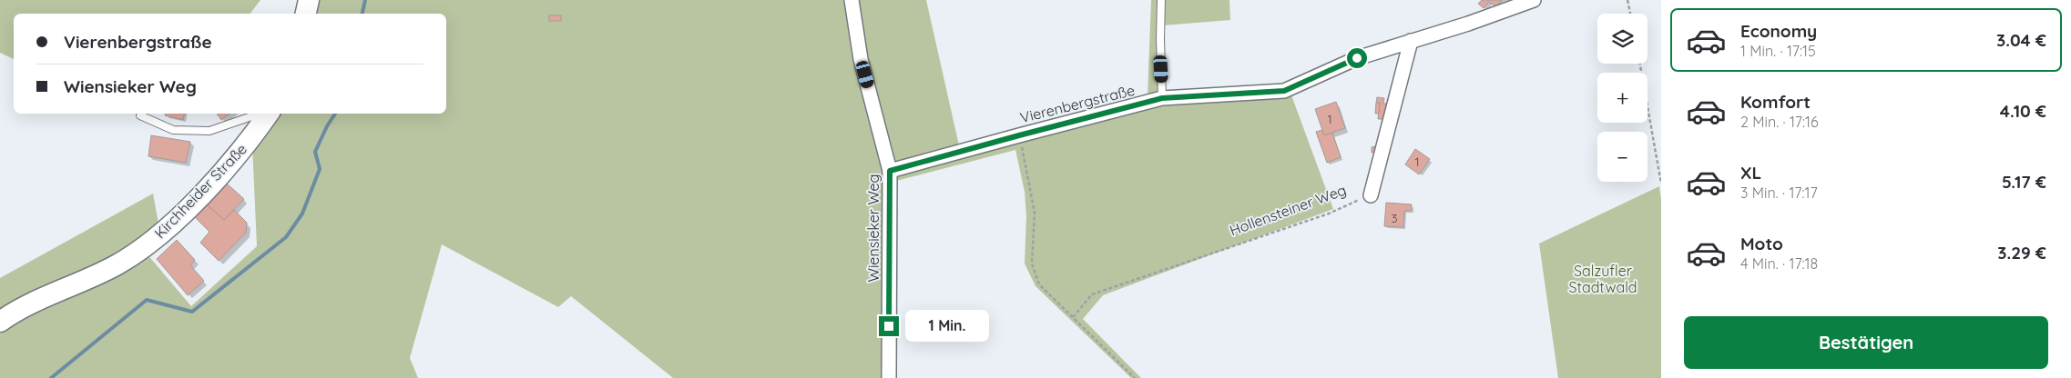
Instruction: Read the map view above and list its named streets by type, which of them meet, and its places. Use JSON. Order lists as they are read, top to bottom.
{
  "streets": {
    "main road": ["Kirchheider Straße"],
    "street": ["Vierenbergstraße", "Wiensieker Weg"],
    "path": ["Hollensteiner Weg"]
  },
  "crossings": [
    ["Vierenbergstraße", "Wiensieker Weg"]
  ],
  "parks": ["Salzufler Stadtwald"],
  "house_numbers": ["1", "1", "3"],
  "page": {
    "list": [
      {
        "name": "Economy",
        "note": "1 Min. · 17:15",
        "value": "3.04 €"
      },
      {
        "name": "Komfort",
        "note": "2 Min. · 17:16",
        "value": "4.10 €"
      },
      {
        "name": "XL",
        "note": "3 Min. · 17:17",
        "value": "5.17 €"
      },
      {
        "name": "Moto",
        "note": "4 Min. · 17:18",
        "value": "3.29 €"
      }
    ],
    "map_buttons": ["+", "−"],
    "banner": ["Vierenbergstraße", "Wiensieker Weg"],
    "buttons": "Bestätigen",
    "bubble": "1 Min."
  }
}
